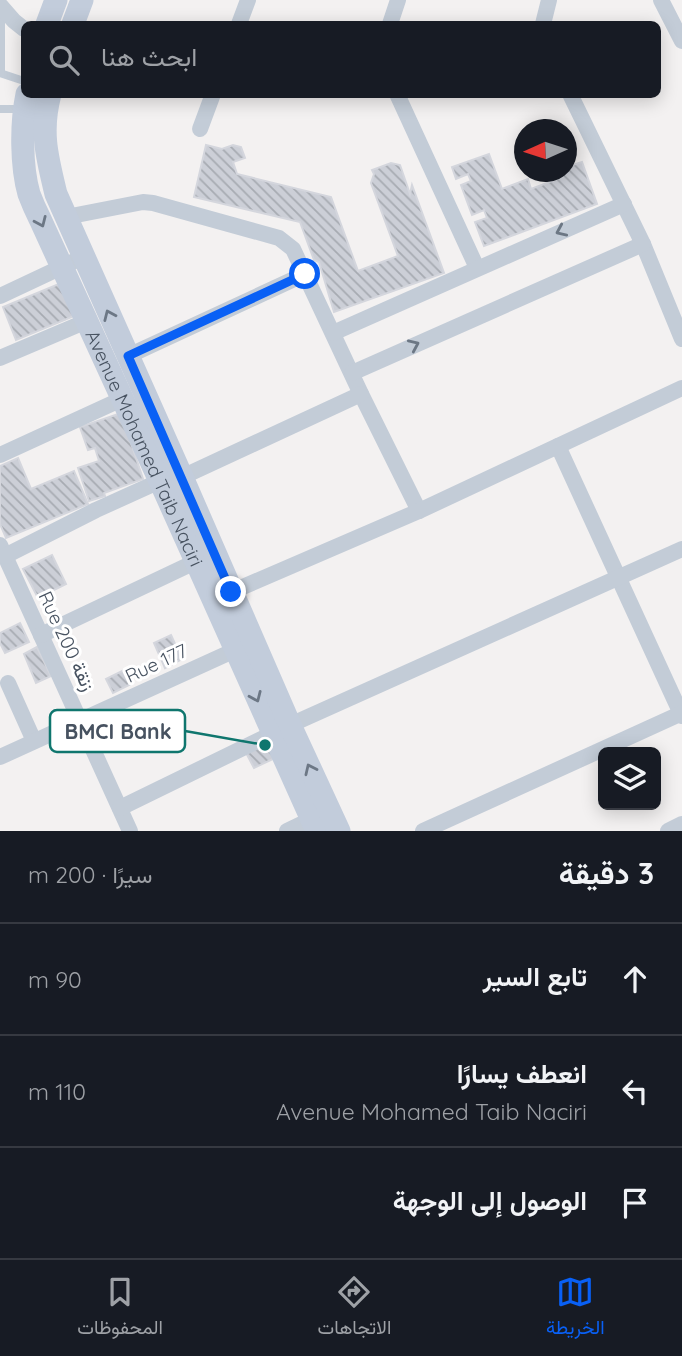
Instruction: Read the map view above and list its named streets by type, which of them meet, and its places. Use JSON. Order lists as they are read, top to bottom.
{
  "streets": {
    "street": ["Avenue Mohamed Taib Naciri", "Rue 200 زنقة", "Rue 177"]
  },
  "crossings": [
    ["Avenue Mohamed Taib Naciri", "Rue 177"],
    ["Rue 200 زنقة", "Rue 177"]
  ],
  "places": ["BMCI Bank"],
  "north": "left",
  "page": {
    "search": "ابحث هنا",
    "heading": ["3 دقيقة", "سيرًا · 200 m"],
    "list": [
      ["تابع السير", "90 m"],
      ["انعطف يسارًا", "Avenue Mohamed Taib Naciri", "110 m"],
      "الوصول إلى الوجهة"
    ],
    "nav": ["الخريطة", "الاتجاهات", "المحفوظات"]
  }
}
